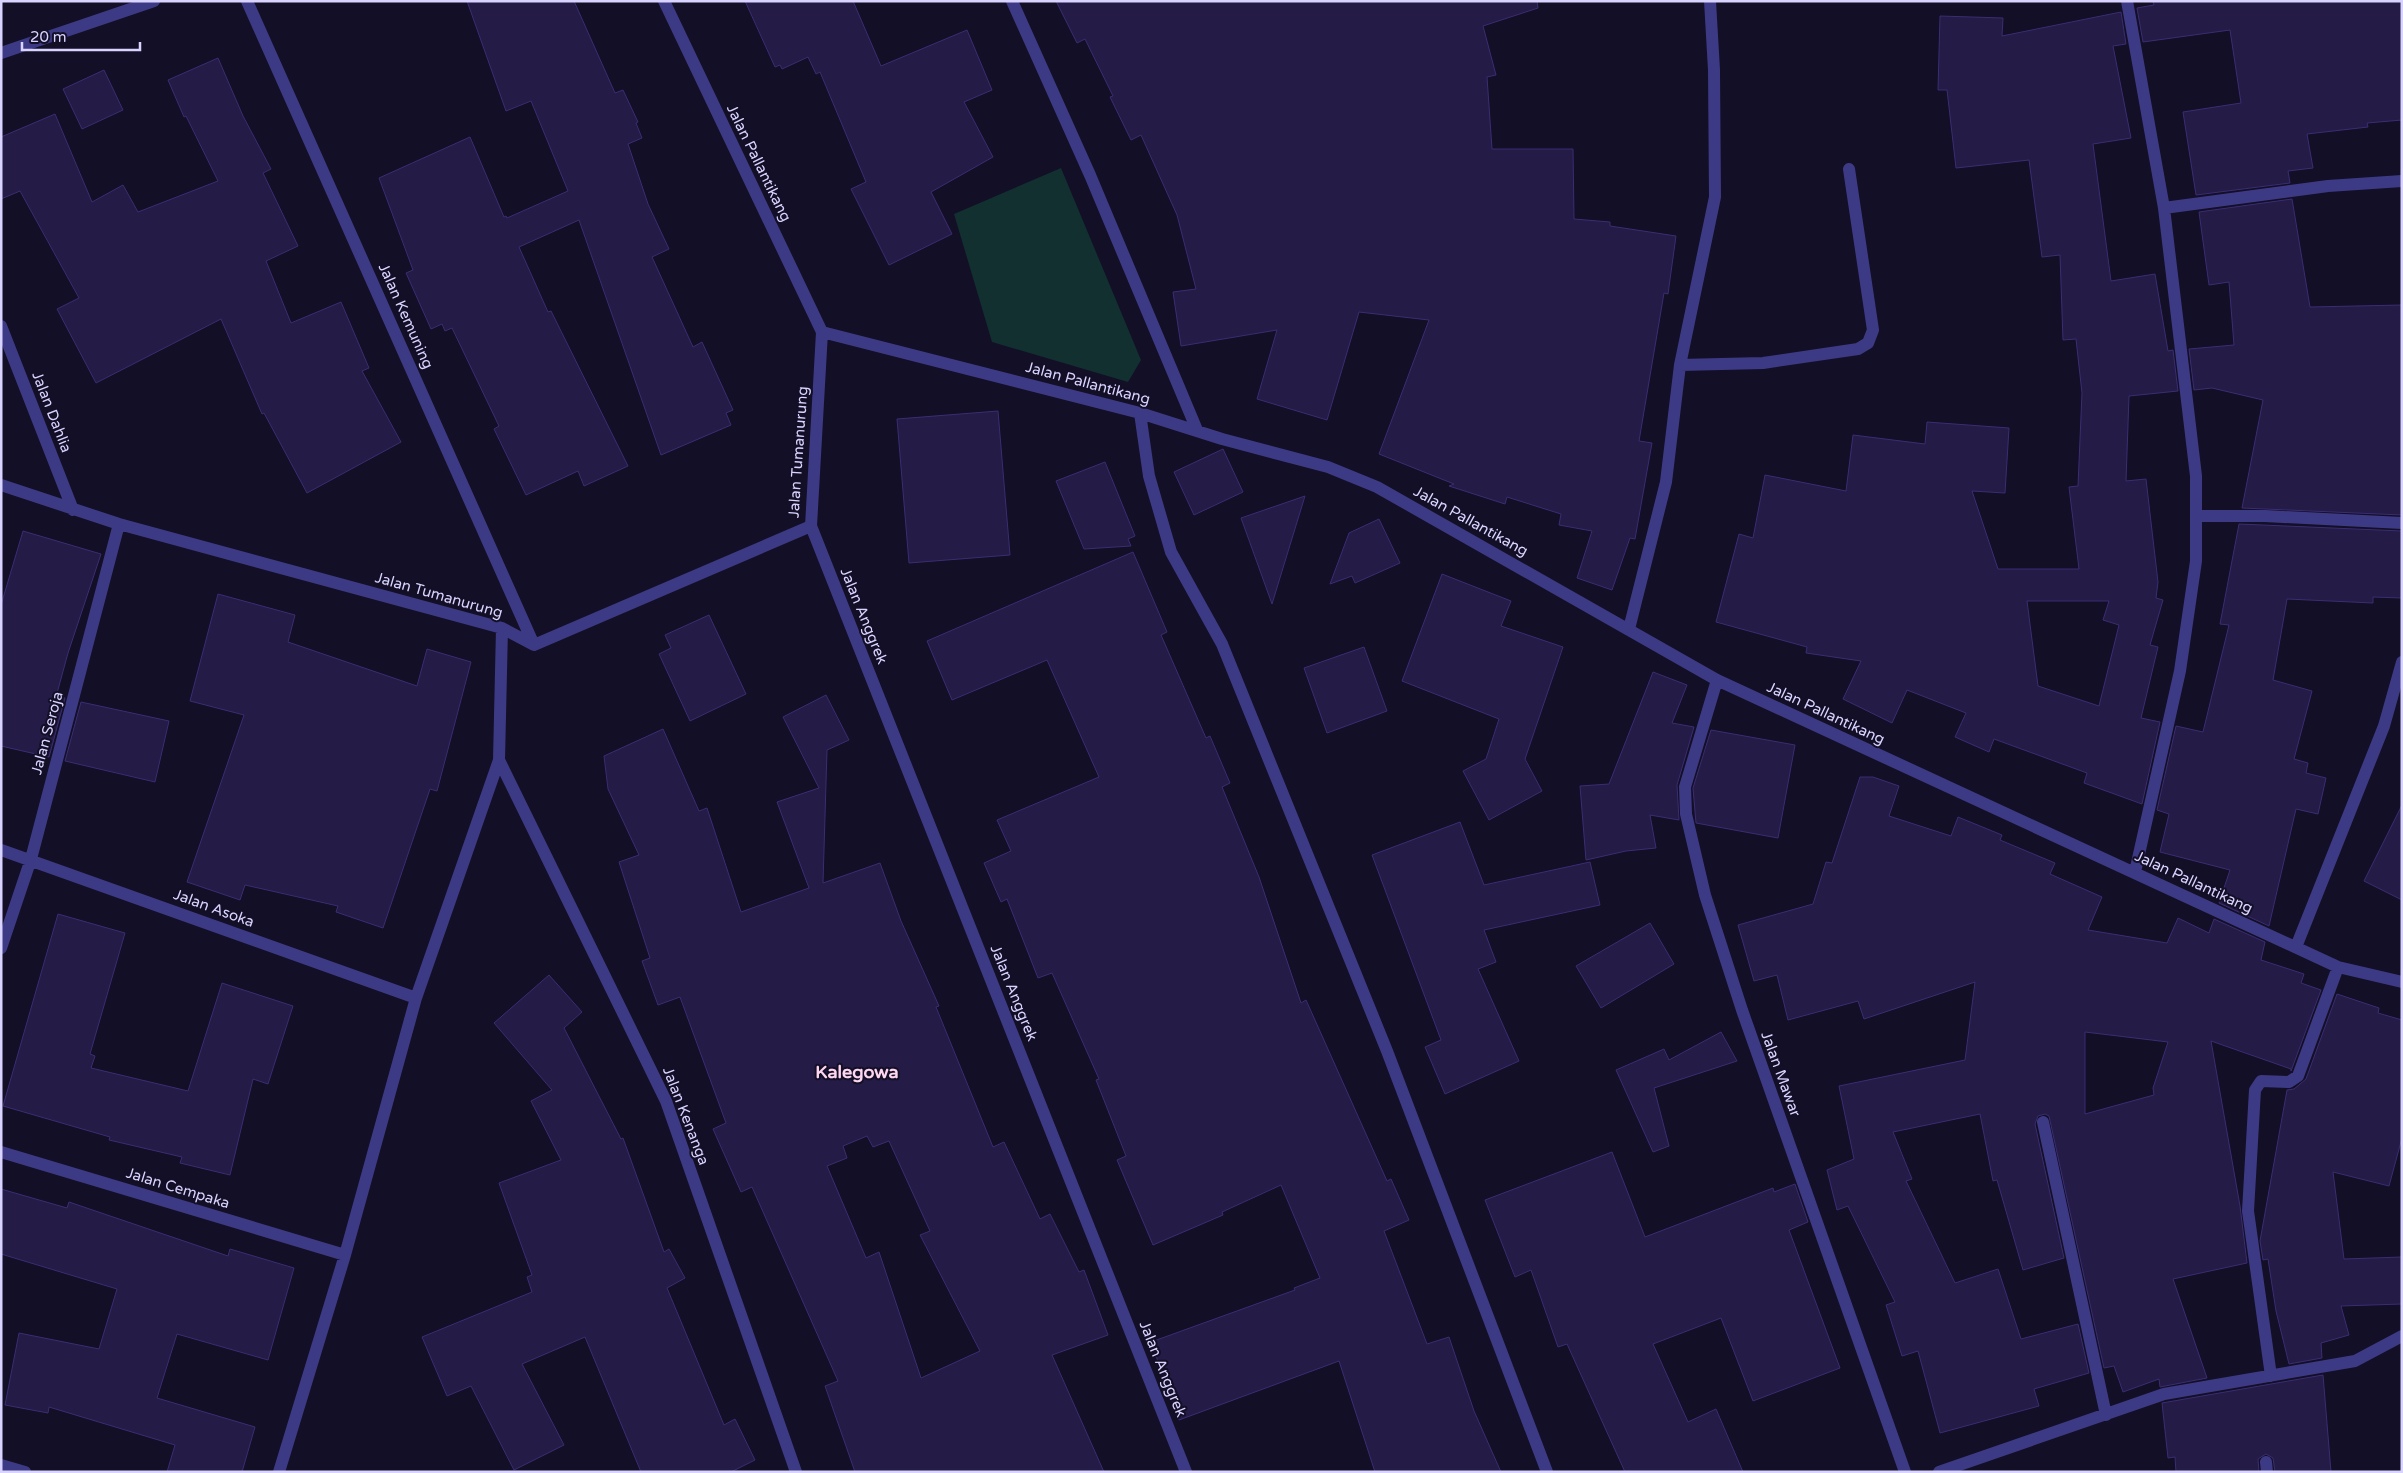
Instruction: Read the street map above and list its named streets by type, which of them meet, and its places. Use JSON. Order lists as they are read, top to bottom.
{
  "streets": {
    "street": [
      "Jalan Pallantikang",
      "Jalan Kemuning",
      "Jalan Dahlia",
      "Jalan Tumanurung",
      "Jalan Anggrek",
      "Jalan Seroja",
      "Jalan Asoka",
      "Jalan Mawar",
      "Jalan Kenanga",
      "Jalan Cempaka"
    ]
  },
  "crossings": [
    ["Jalan Pallantikang", "Jalan Tumanurung"],
    ["Jalan Pallantikang", "Jalan Mawar"],
    ["Jalan Kemuning", "Jalan Tumanurung"],
    ["Jalan Dahlia", "Jalan Tumanurung"],
    ["Jalan Tumanurung", "Jalan Anggrek"],
    ["Jalan Tumanurung", "Jalan Seroja"],
    ["Jalan Seroja", "Jalan Asoka"]
  ],
  "districts": ["Kalegowa"],
  "scale_bar": "20 m"
}
